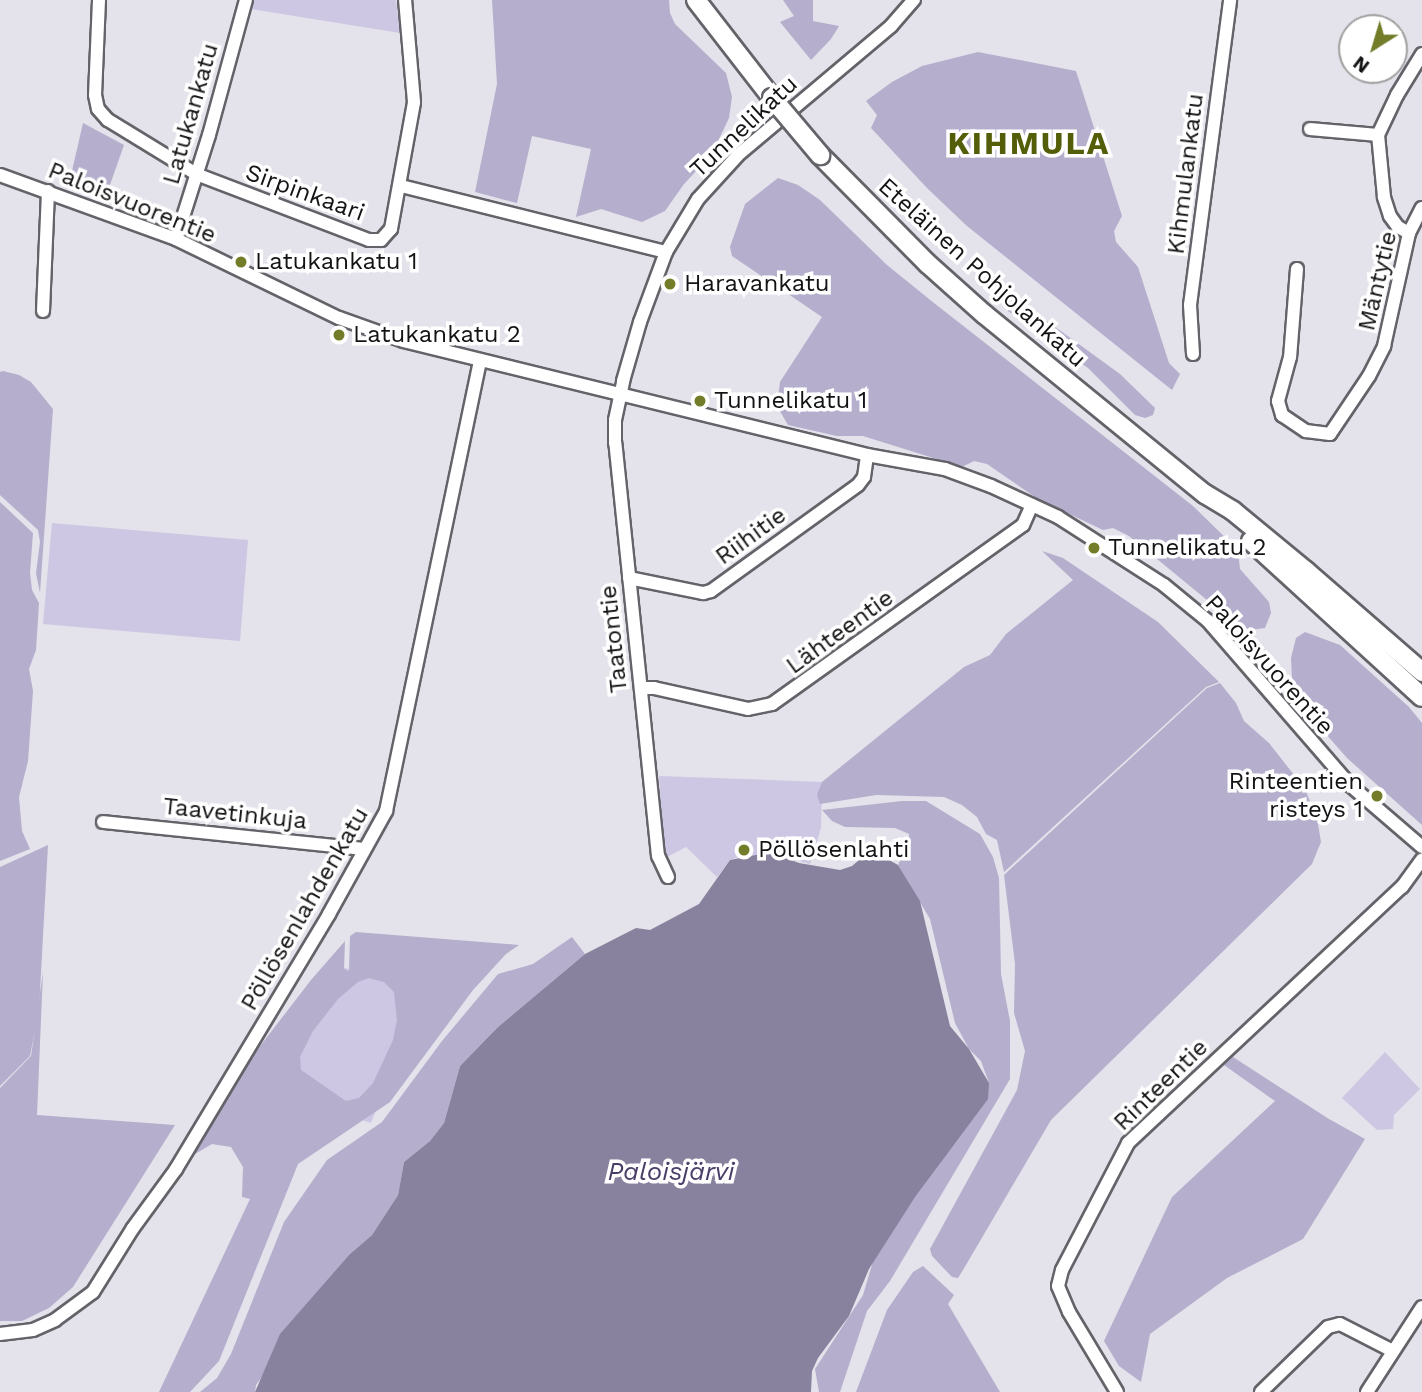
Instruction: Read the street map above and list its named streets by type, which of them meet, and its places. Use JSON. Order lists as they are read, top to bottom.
{
  "streets": {
    "main road": ["Eteläinen Pohjolankatu"],
    "street": [
      "Latukankatu",
      "Tunnelikatu",
      "Kihmulankatu",
      "Sirpinkaari",
      "Paloisvuorentie",
      "Mäntytie",
      "Riihitie",
      "Lähteentie",
      "Taatontie",
      "Taavetinkuja",
      "Pöllösenlahdenkatu",
      "Rinteentie"
    ]
  },
  "crossings": [
    ["Latukankatu", "Sirpinkaari"],
    ["Latukankatu", "Paloisvuorentie"],
    ["Tunnelikatu", "Paloisvuorentie"],
    ["Tunnelikatu", "Taatontie"],
    ["Paloisvuorentie", "Riihitie"],
    ["Paloisvuorentie", "Lähteentie"],
    ["Paloisvuorentie", "Taatontie"],
    ["Paloisvuorentie", "Pöllösenlahdenkatu"],
    ["Riihitie", "Taatontie"],
    ["Lähteentie", "Taatontie"],
    ["Taavetinkuja", "Pöllösenlahdenkatu"]
  ],
  "districts": ["KIHMULA"],
  "water": ["Paloisjärvi"],
  "places": [
    "Latukankatu 1",
    "Haravankatu",
    "Latukankatu 2",
    "Tunnelikatu 1",
    "Tunnelikatu 2",
    "Rinteentien risteys 1",
    "Pöllösenlahti"
  ],
  "north": "bottom left"
}
